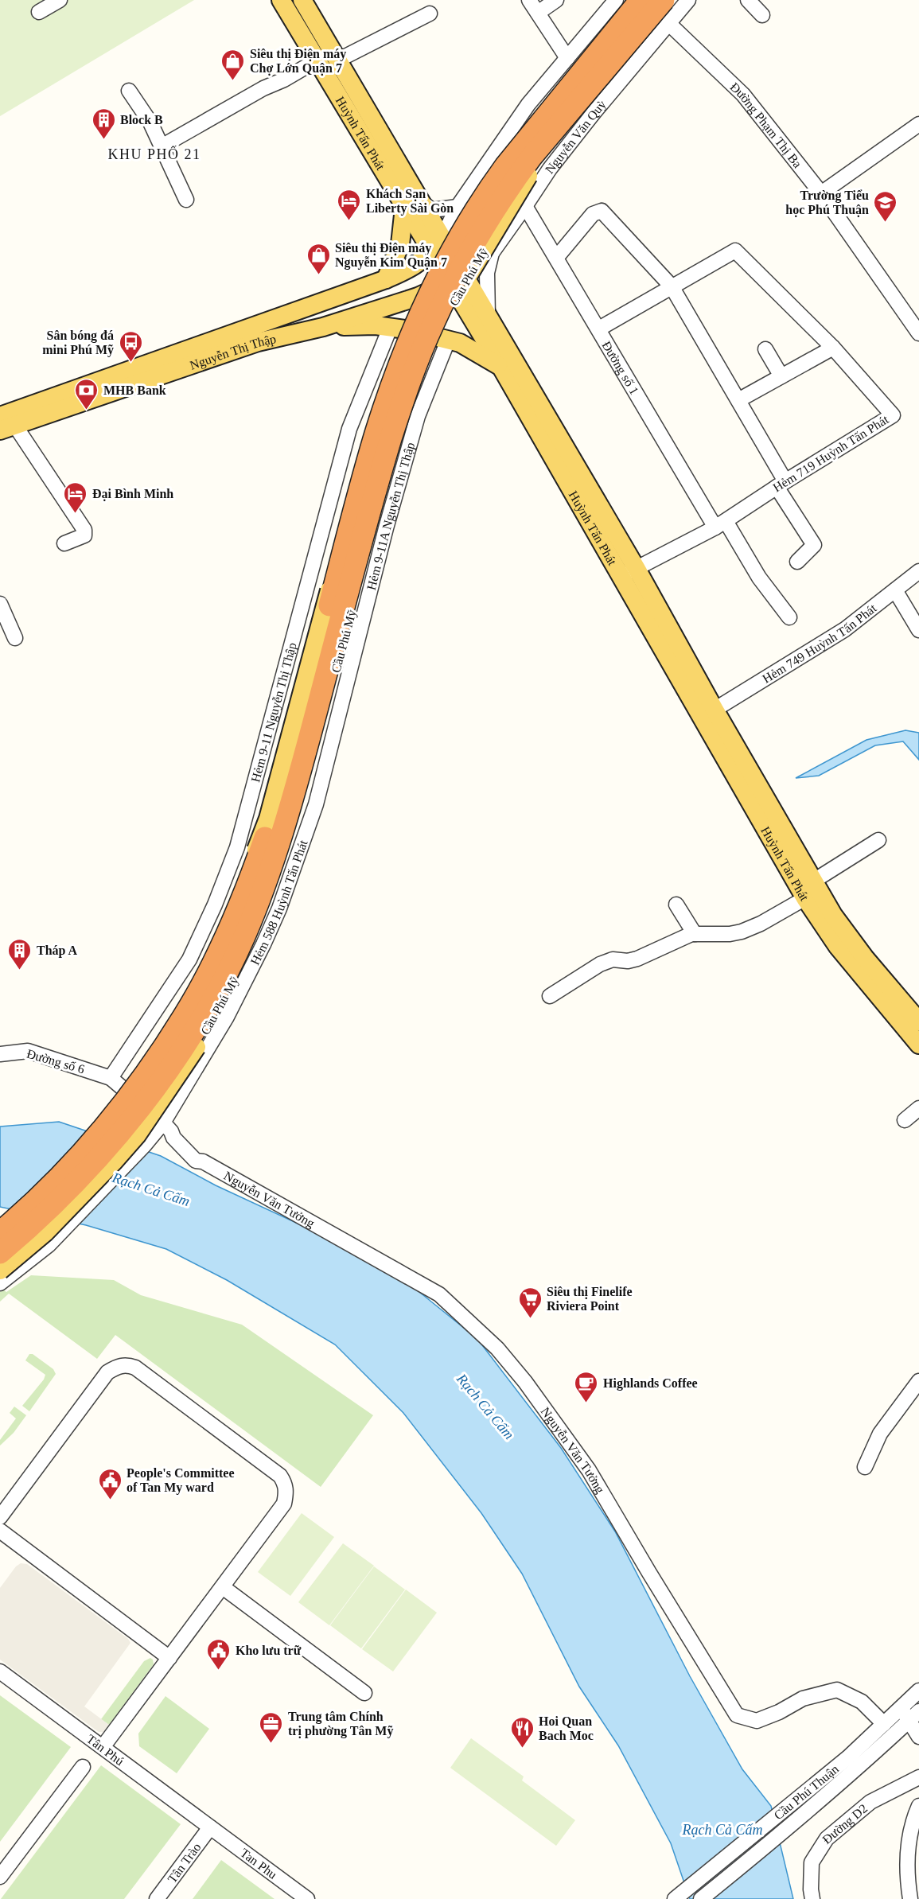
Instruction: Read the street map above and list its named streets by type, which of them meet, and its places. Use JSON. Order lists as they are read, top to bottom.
{
  "streets": {
    "highway": ["Cầu Phú Mỹ"],
    "main road": ["Huỳnh Tấn Phát", "Nguyễn Thị Thập"],
    "street": [
      "Đường Phạm Thị Ba",
      "Nguyễn Văn Quỳ",
      "Đường số 1",
      "Hẻm 719 Huỳnh Tấn Phát",
      "Hẻm 9-11A Nguyễn Thị Thập",
      "Hẻm 749 Huỳnh Tấn Phát",
      "Hẻm 9-11 Nguyễn Thị Thập",
      "Hẻm 588 Huỳnh Tấn Phát",
      "Đường số 6",
      "Nguyễn Văn Tưởng",
      "Tân Phú",
      "Cầu Phú Thuận",
      "Đường D2",
      "Tân Trào",
      "Tan Phu"
    ]
  },
  "crossings": [
    ["Đường Phạm Thị Ba", "Nguyễn Văn Quỳ"],
    ["Huỳnh Tấn Phát", "Nguyễn Văn Quỳ"],
    ["Huỳnh Tấn Phát", "Nguyễn Thị Thập"],
    ["Huỳnh Tấn Phát", "Hẻm 719 Huỳnh Tấn Phát"],
    ["Huỳnh Tấn Phát", "Hẻm 749 Huỳnh Tấn Phát"],
    ["Nguyễn Văn Quỳ", "Nguyễn Thị Thập"],
    ["Nguyễn Văn Quỳ", "Đường số 1"],
    ["Đường số 1", "Hẻm 719 Huỳnh Tấn Phát"],
    ["Hẻm 9-11A Nguyễn Thị Thập", "Hẻm 588 Huỳnh Tấn Phát"],
    ["Hẻm 9-11 Nguyễn Thị Thập", "Đường số 6"],
    ["Hẻm 9-11 Nguyễn Thị Thập", "Nguyễn Văn Tưởng"],
    ["Hẻm 588 Huỳnh Tấn Phát", "Nguyễn Văn Tưởng"],
    ["Đường số 6", "Nguyễn Văn Tưởng"],
    ["Tân Phú", "Tân Trào"],
    ["Tân Phú", "Tan Phu"],
    ["Tân Trào", "Tan Phu"]
  ],
  "districts": ["KHU PHỐ 21"],
  "water": ["Rạch Cả Cấm"],
  "places": {
    "shop": ["Siêu thị Điện máy Chợ Lớn Quận 7", "Siêu thị Điện máy Nguyễn Kim Quận 7"],
    "building": ["Block B", "Tháp A"],
    "hotel": ["Khách Sạn Liberty Sài Gòn", "Đại Bình Minh"],
    "school or university": ["Trường Tiểu học Phú Thuận"],
    "bus stop": ["Sân bóng đá mini Phú Mỹ"],
    "bank": ["MHB Bank"],
    "supermarket": ["Siêu thị Finelife Riviera Point"],
    "cafe": ["Highlands Coffee"],
    "public building": ["People's Committee of Tan My ward", "Kho lưu trữ"],
    "office": ["Trung tâm Chính trị phường Tân Mỹ"],
    "restaurant": ["Hoi Quan Bach Moc"]
  }
}
